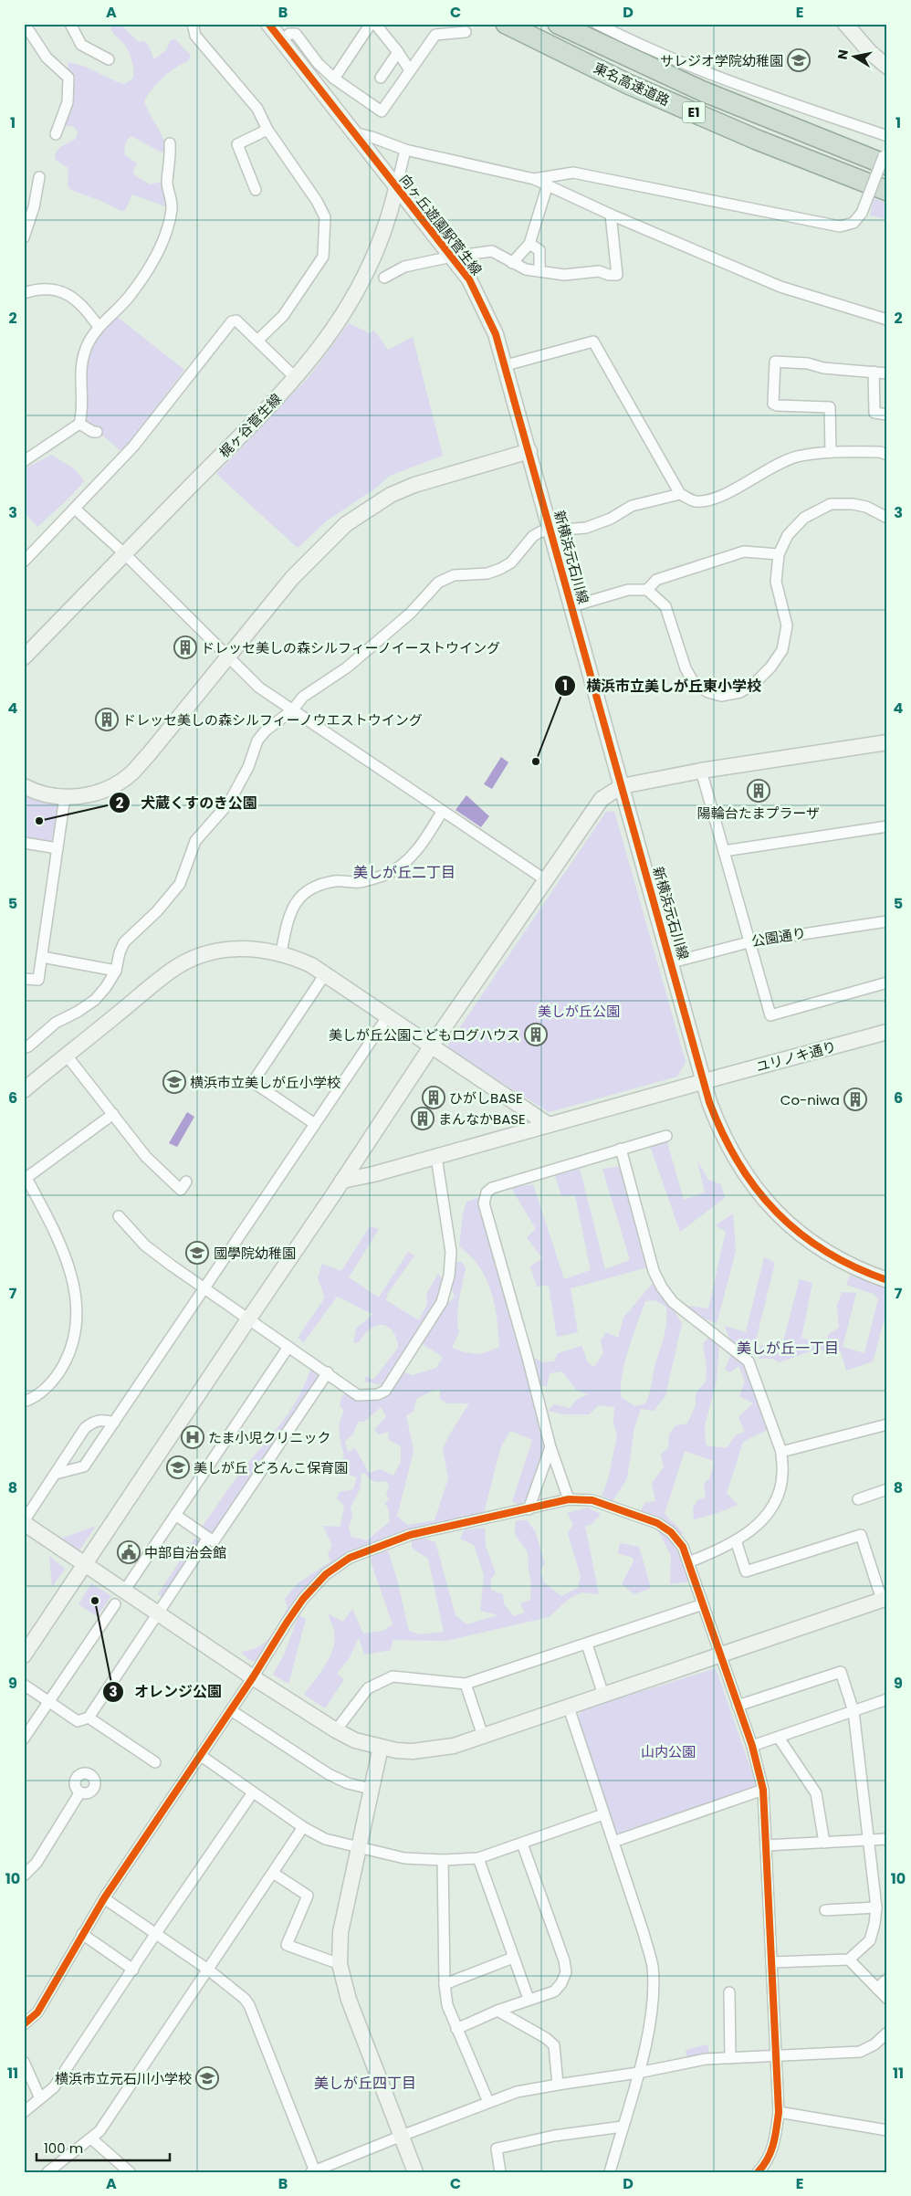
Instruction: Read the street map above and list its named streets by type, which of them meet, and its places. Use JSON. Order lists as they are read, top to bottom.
{
  "streets": {
    "highway": ["東名高速道路", "E1"],
    "street": [
      "向ヶ丘遊園駅菅生線",
      "梶ヶ谷菅生線",
      "新横浜元石川線",
      "公園通り",
      "ユリノキ通り"
    ]
  },
  "crossings": [
    ["向ヶ丘遊園駅菅生線", "梶ヶ谷菅生線"],
    ["向ヶ丘遊園駅菅生線", "新横浜元石川線"],
    ["新横浜元石川線", "公園通り"],
    ["新横浜元石川線", "ユリノキ通り"]
  ],
  "districts": ["美しが丘二丁目", "美しが丘一丁目", "美しが丘四丁目"],
  "parks": ["美しが丘公園", "山内公園"],
  "places": {
    "school or university": [
      "サレジオ学院幼稚園",
      "横浜市立美しが丘小学校",
      "國學院幼稚園",
      "美しが丘 どろんこ保育園",
      "横浜市立元石川小学校"
    ],
    "building": [
      "ドレッセ美しの森シルフィーノイーストウイング",
      "ドレッセ美しの森シルフィーノウエストウイング",
      "陽輪台たまプラーザ",
      "美しが丘公園こどもログハウス",
      "ひがしBASE",
      "Co-niwa",
      "まんなかBASE"
    ],
    "other": ["横浜市立美しが丘東小学校", "犬蔵くすのき公園", "オレンジ公園"],
    "hospital": ["たま小児クリニック"],
    "public building": ["中部自治会館"]
  },
  "scale_bar": "100 m",
  "north": "left",
  "grid": {
    "columns": [
      "A",
      "B",
      "C",
      "D",
      "E"
    ],
    "rows": [
      "1",
      "2",
      "3",
      "4",
      "5",
      "6",
      "7",
      "8",
      "9",
      "10",
      "11"
    ]
  }
}
